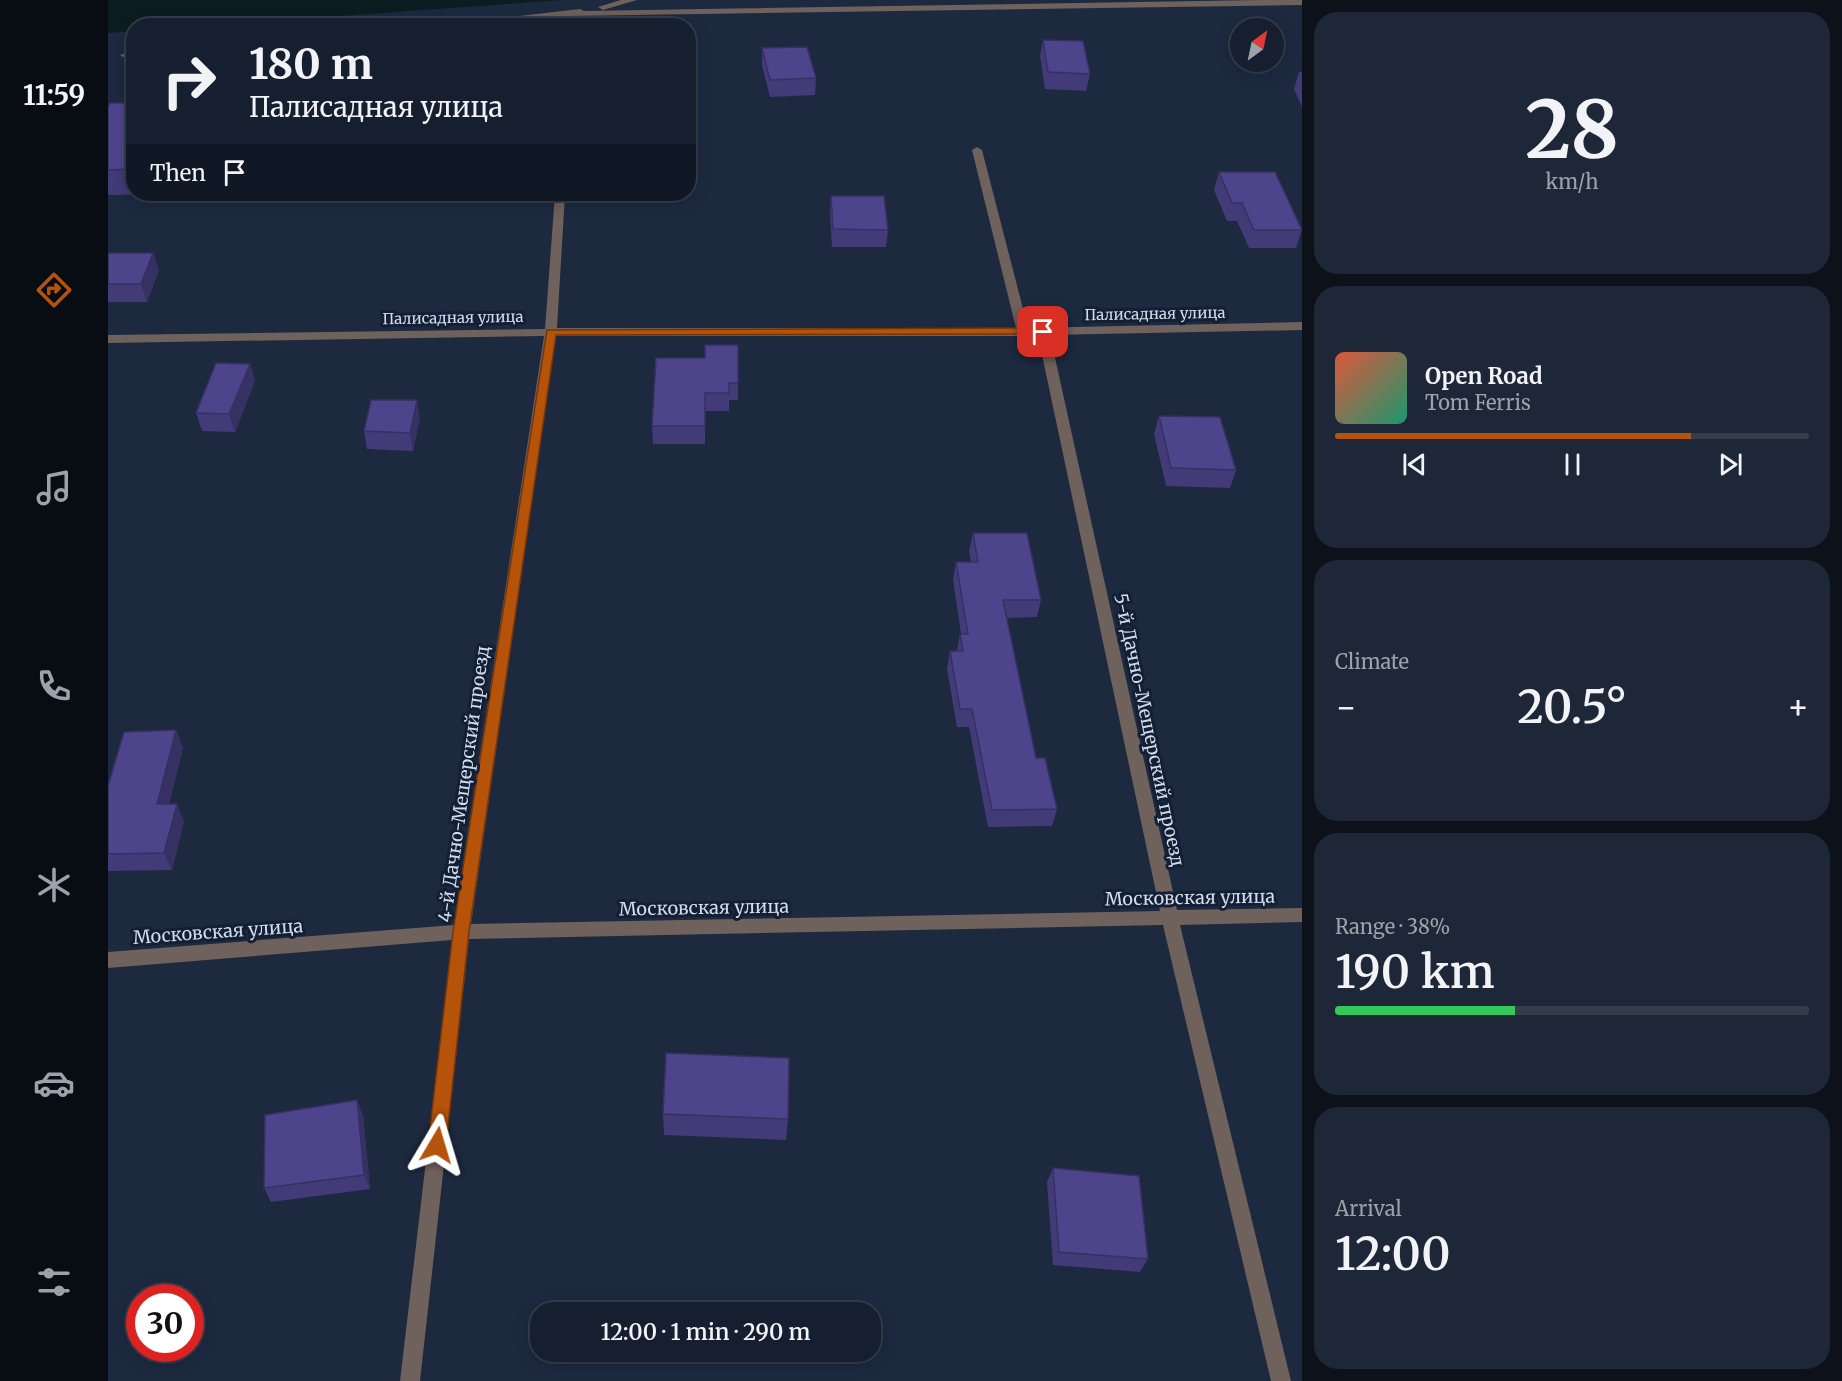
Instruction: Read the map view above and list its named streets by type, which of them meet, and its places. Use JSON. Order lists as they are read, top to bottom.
{
  "streets": {
    "street": [
      "Палисадная улица",
      "5-й Дачно-Мещерский проезд",
      "4-й Дачно-Мещерский проезд",
      "Московская улица"
    ]
  },
  "crossings": [
    ["Палисадная улица", "5-й Дачно-Мещерский проезд"],
    ["Палисадная улица", "4-й Дачно-Мещерский проезд"],
    ["5-й Дачно-Мещерский проезд", "Московская улица"],
    ["4-й Дачно-Мещерский проезд", "Московская улица"]
  ],
  "north": "top right",
  "page": {
    "tabs": "11:59",
    "tile": [
      ["28", "km/h"],
      "Climate",
      ["Range · 38%", "190 km"],
      ["Arrival", "12:00"]
    ],
    "turn": ["180 m", "Палисадная улица"],
    "then": "Then",
    "song": ["Open Road", "Tom Ferris"],
    "heat": ["−", "20.5°", "+"],
    "limit": "30",
    "trip": "12:00 · 1 min · 290 m"
  }
}
